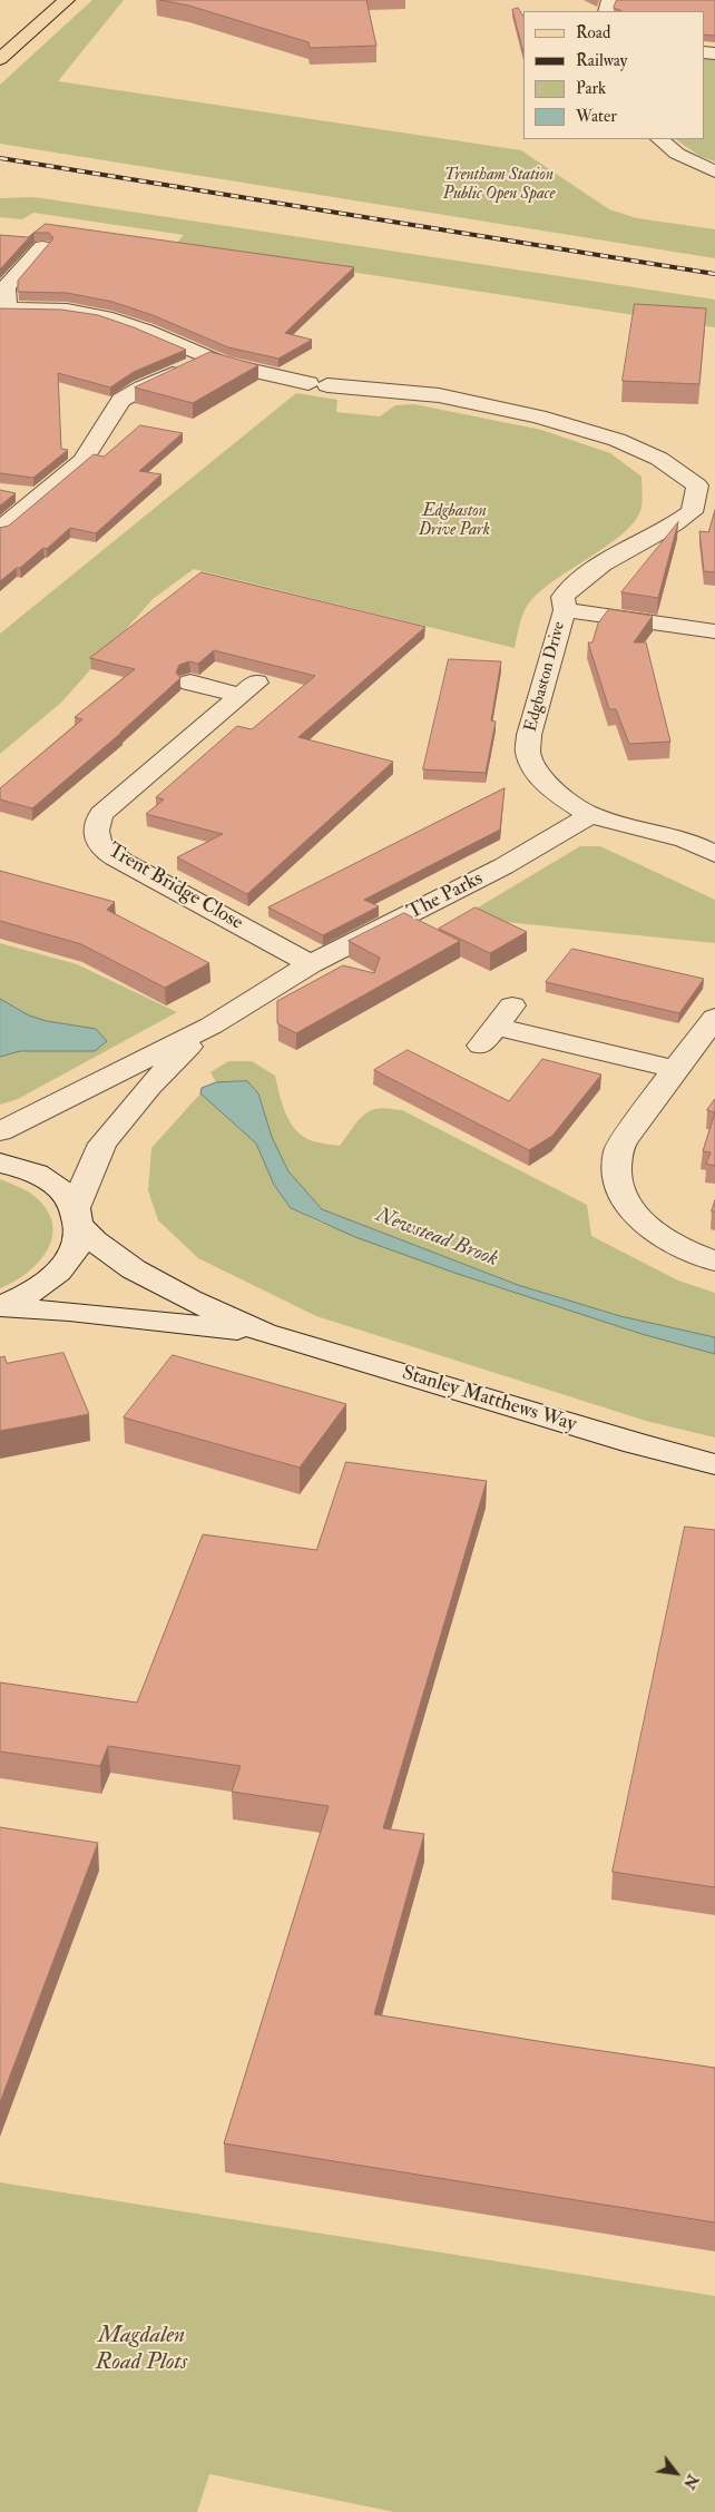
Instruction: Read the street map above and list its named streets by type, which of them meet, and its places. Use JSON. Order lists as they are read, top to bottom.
{
  "streets": {
    "street": [
      "Edgbaston Drive",
      "Trent Bridge Close",
      "The Parks",
      "Stanley Matthews Way"
    ]
  },
  "crossings": [
    ["Edgbaston Drive", "The Parks"],
    ["Trent Bridge Close", "The Parks"],
    ["The Parks", "Stanley Matthews Way"]
  ],
  "water": ["Newstead Brook"],
  "parks": ["Trentham Station Public Open Space", "Edgbaston Drive Park", "Magdalen Road Plots"],
  "legend": [
    "Road",
    "Railway",
    "Park",
    "Water"
  ],
  "north": "bottom right"
}
